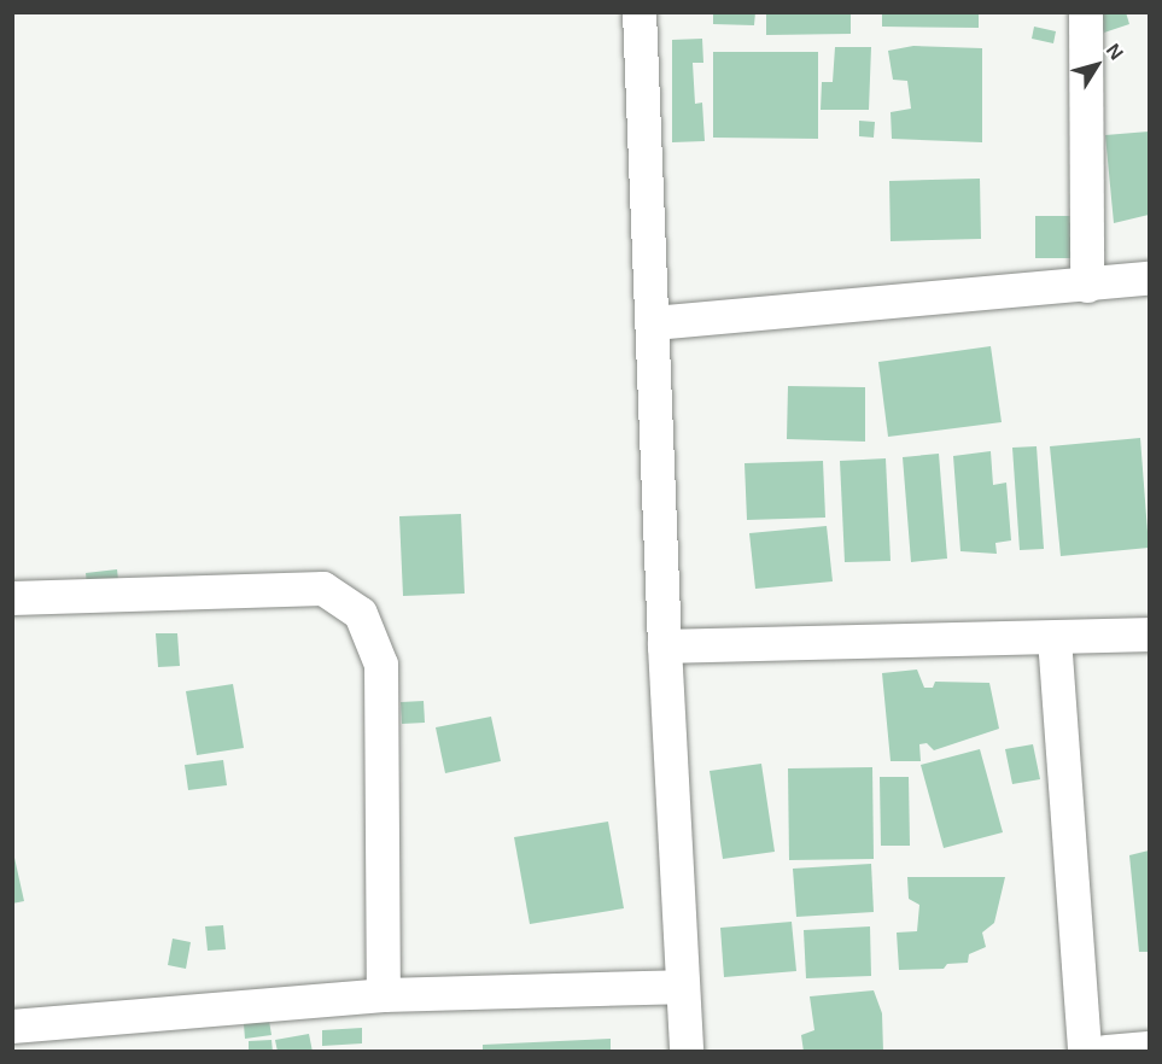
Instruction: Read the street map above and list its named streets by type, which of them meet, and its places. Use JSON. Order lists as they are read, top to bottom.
{
  "north": "top right"
}
